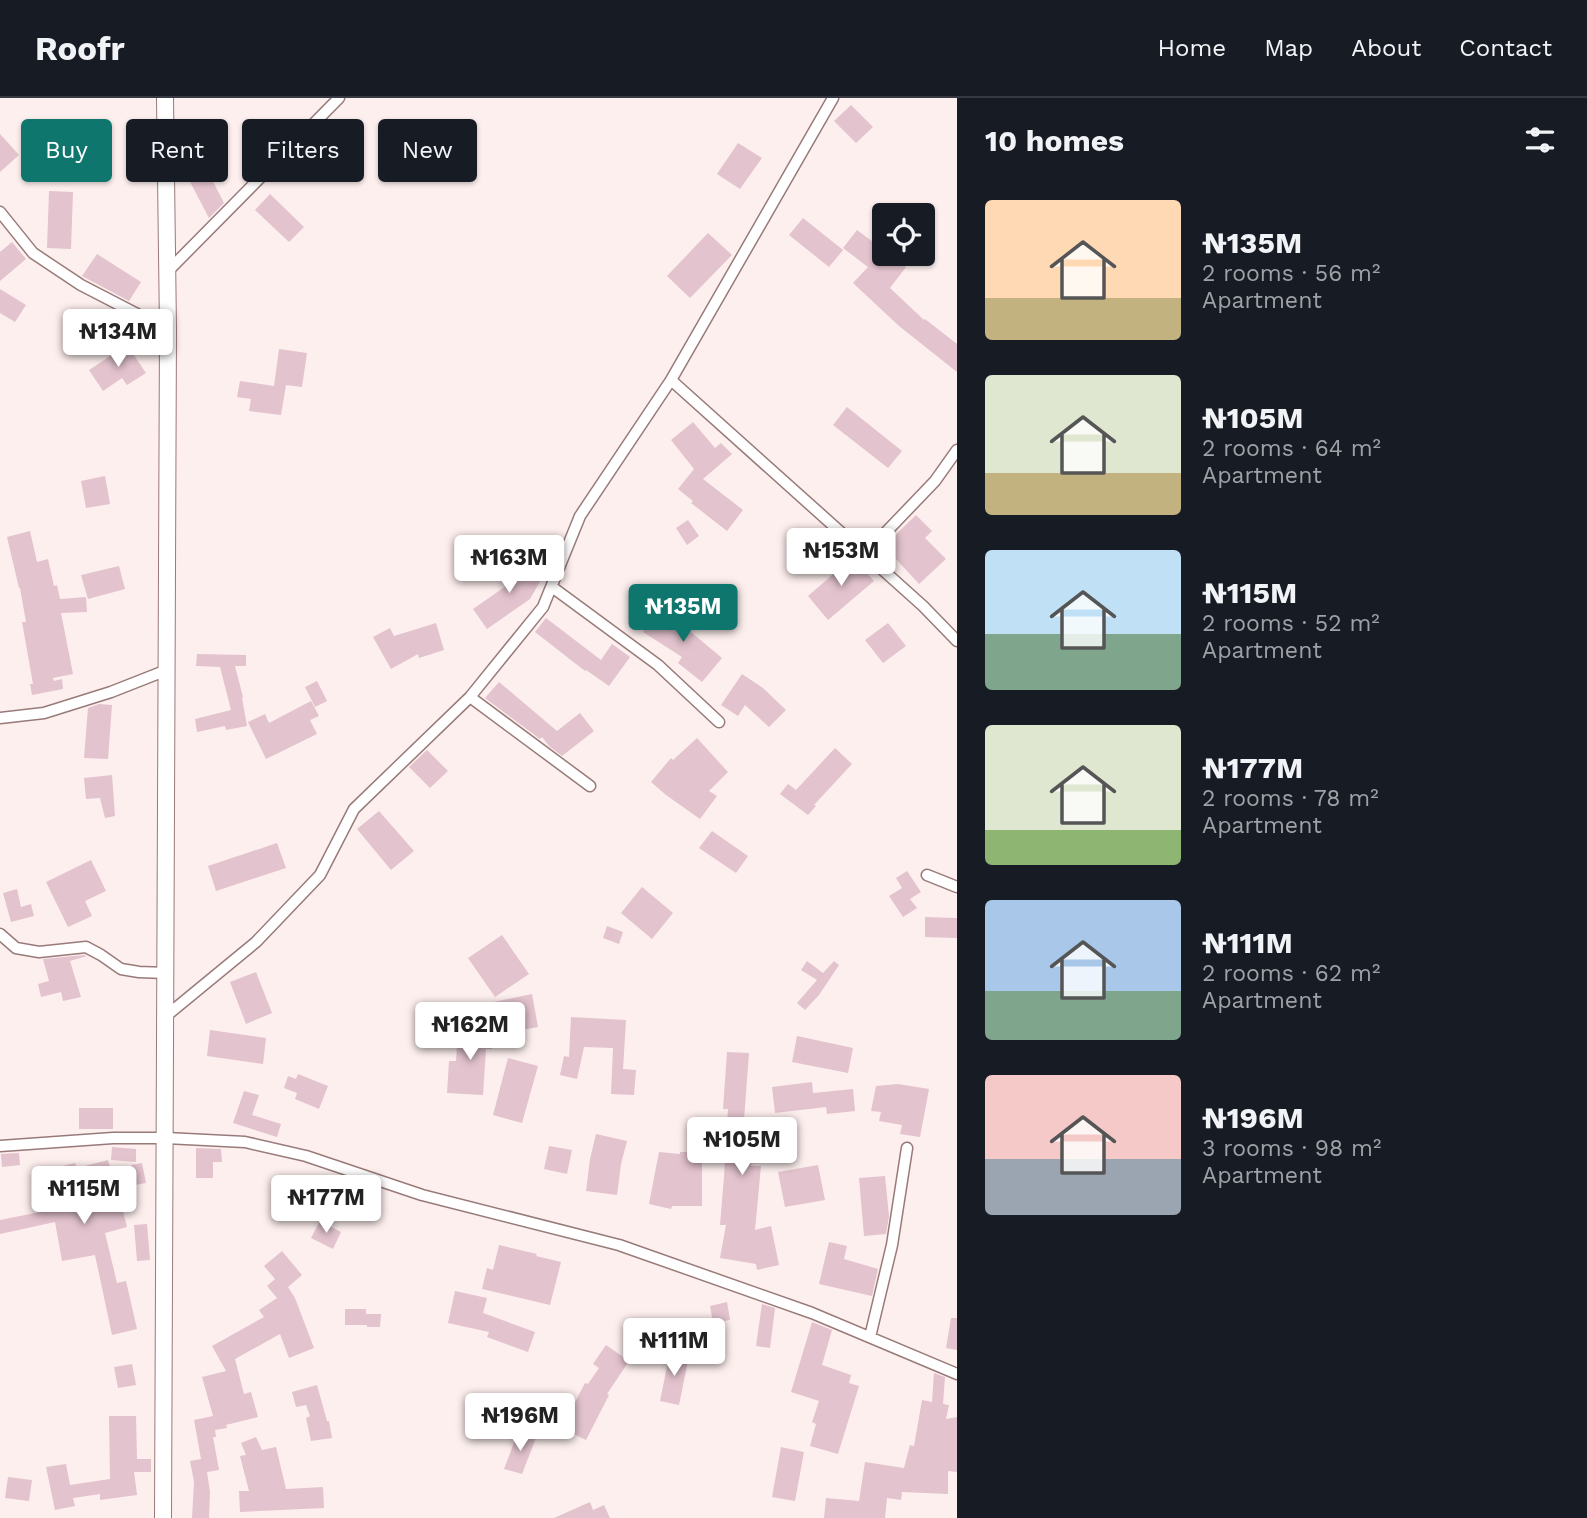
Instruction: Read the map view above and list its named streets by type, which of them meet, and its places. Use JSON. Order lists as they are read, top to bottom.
{
  "page": {
    "header": "Roofr",
    "nav": [
      "Home",
      "Map",
      "About",
      "Contact"
    ],
    "heading": "10 homes",
    "chip": [
      "Buy",
      "Rent",
      "Filters",
      "New"
    ],
    "list": [
      {
        "name": "₦135M",
        "note": "2 rooms · 56 m² · Apartment"
      },
      {
        "name": "₦105M",
        "note": "2 rooms · 64 m² · Apartment"
      },
      {
        "name": "₦115M",
        "note": "2 rooms · 52 m² · Apartment"
      },
      {
        "name": "₦177M",
        "note": "2 rooms · 78 m² · Apartment"
      },
      {
        "name": "₦111M",
        "note": "2 rooms · 62 m² · Apartment"
      },
      {
        "name": "₦196M",
        "note": "3 rooms · 98 m² · Apartment"
      }
    ],
    "price": [
      "₦134M",
      "₦153M",
      "₦163M",
      "₦135M",
      "₦162M",
      "₦105M",
      "₦115M",
      "₦177M",
      "₦111M",
      "₦196M"
    ]
  }
}
